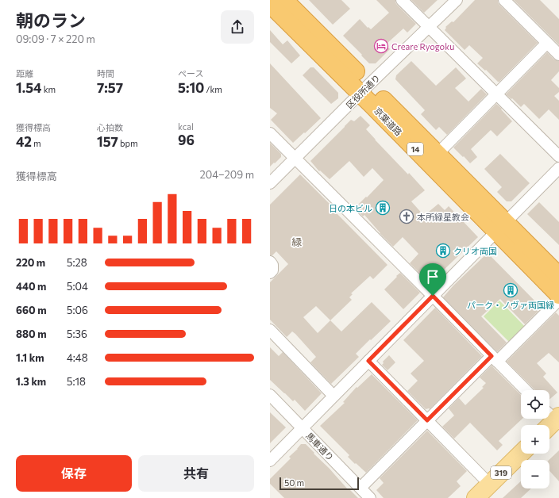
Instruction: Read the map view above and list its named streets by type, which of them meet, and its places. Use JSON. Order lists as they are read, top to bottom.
{
  "streets": {
    "highway": ["京葉道路", "14"],
    "main road": ["319"],
    "street": ["区役所通り", "馬車通り"]
  },
  "crossings": [
    ["区役所通り", "京葉道路"]
  ],
  "districts": ["緑"],
  "places": {
    "hotel": ["Creare Ryogoku"],
    "building": ["日の本ビル", "クリオ両国", "パーク・ノヴァ両国緑"],
    "church": ["本所緑星教会"]
  },
  "scale_bar": "50 m",
  "page": {
    "heading": ["朝のラン", "09:09 · 7 × 220 m"],
    "stats": [
      ["距離", "1.54 km"],
      ["時間", "7:57"],
      ["ペース", "5:10 /km"],
      ["獲得標高", "42 m"],
      ["心拍数", "157 bpm"],
      ["kcal", "96"]
    ],
    "chart": ["獲得標高", "204–209 m"],
    "list": [
      {
        "name": "220 m",
        "note": "5:28"
      },
      {
        "name": "440 m",
        "note": "5:04"
      },
      {
        "name": "660 m",
        "note": "5:06"
      },
      {
        "name": "880 m",
        "note": "5:36"
      },
      {
        "name": "1.1 km",
        "note": "4:48"
      },
      {
        "name": "1.3 km",
        "note": "5:18"
      }
    ],
    "map_buttons": ["+", "−"],
    "buttons": ["保存", "共有"],
    "scale": "50 m"
  }
}
